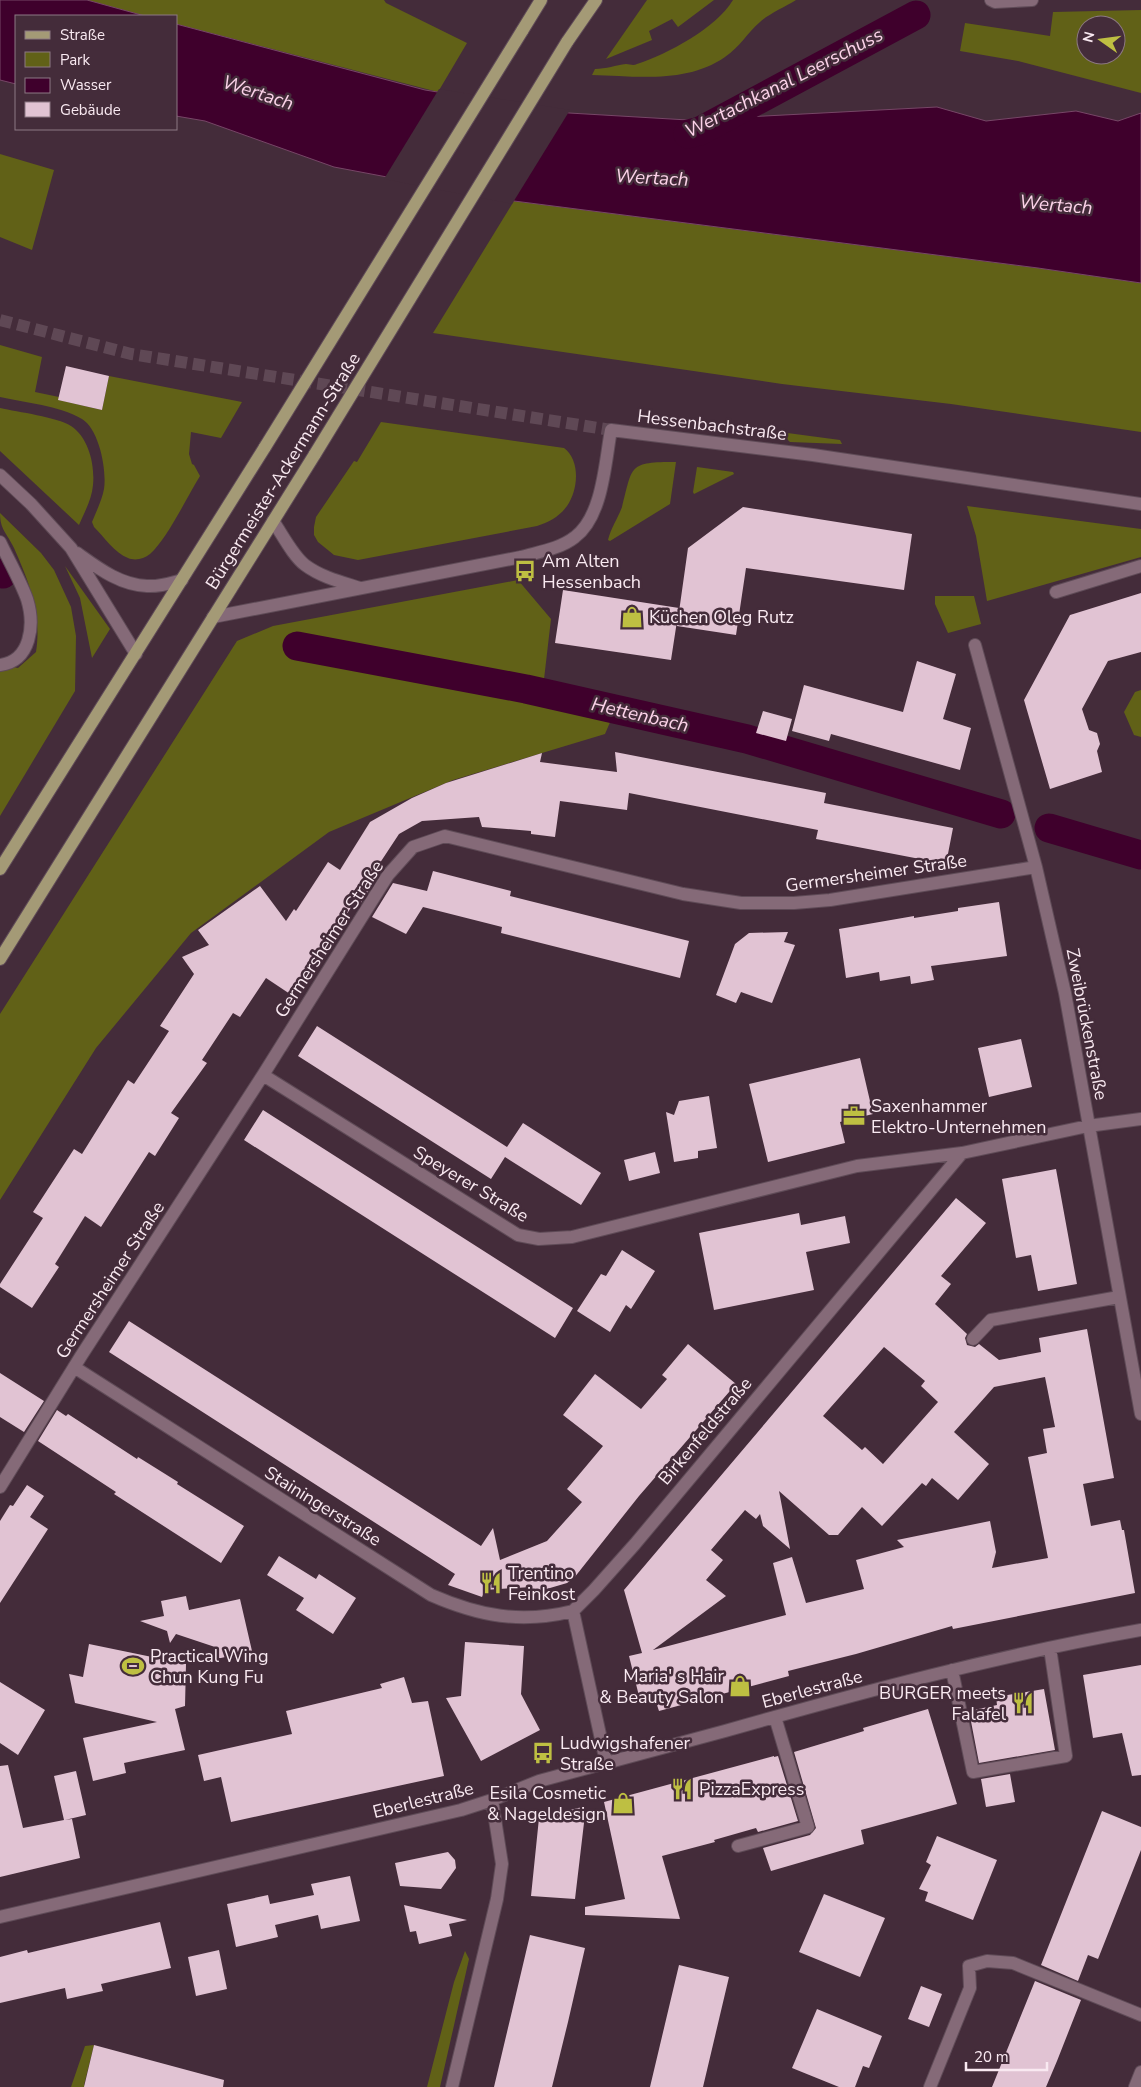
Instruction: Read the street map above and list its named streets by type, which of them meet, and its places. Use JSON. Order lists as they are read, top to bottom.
{
  "streets": {
    "main road": ["Bürgermeister-Ackermann-Straße"],
    "street": [
      "Hessenbachstraße",
      "Germersheimer Straße",
      "Zweibrückenstraße",
      "Speyerer Straße",
      "Birkenfeldstraße",
      "Stainingerstraße",
      "Eberlestraße"
    ]
  },
  "crossings": [
    ["Hessenbachstraße", "Bürgermeister-Ackermann-Straße"],
    ["Germersheimer Straße", "Zweibrückenstraße"],
    ["Germersheimer Straße", "Speyerer Straße"],
    ["Germersheimer Straße", "Stainingerstraße"],
    ["Speyerer Straße", "Birkenfeldstraße"],
    ["Birkenfeldstraße", "Stainingerstraße"]
  ],
  "water": ["Wertachkanal Leerschuss", "Wertach", "Hettenbach"],
  "places": {
    "bus stop": ["Am Alten Hessenbach", "Ludwigshafener Straße"],
    "shop": ["Küchen Oleg Rutz", "Maria' s Hair & Beauty Salon", "Esila Cosmetic & Nageldesign"],
    "office": ["Saxenhammer Elektro-Unternehmen"],
    "restaurant": ["Trentino Feinkost", "BURGER meets Falafel", "PizzaExpress"],
    "sports": ["Practical Wing Chun Kung Fu"]
  },
  "legend": [
    "Straße",
    "Park",
    "Wasser",
    "Gebäude"
  ],
  "scale_bar": "20 m",
  "north": "left"
}
